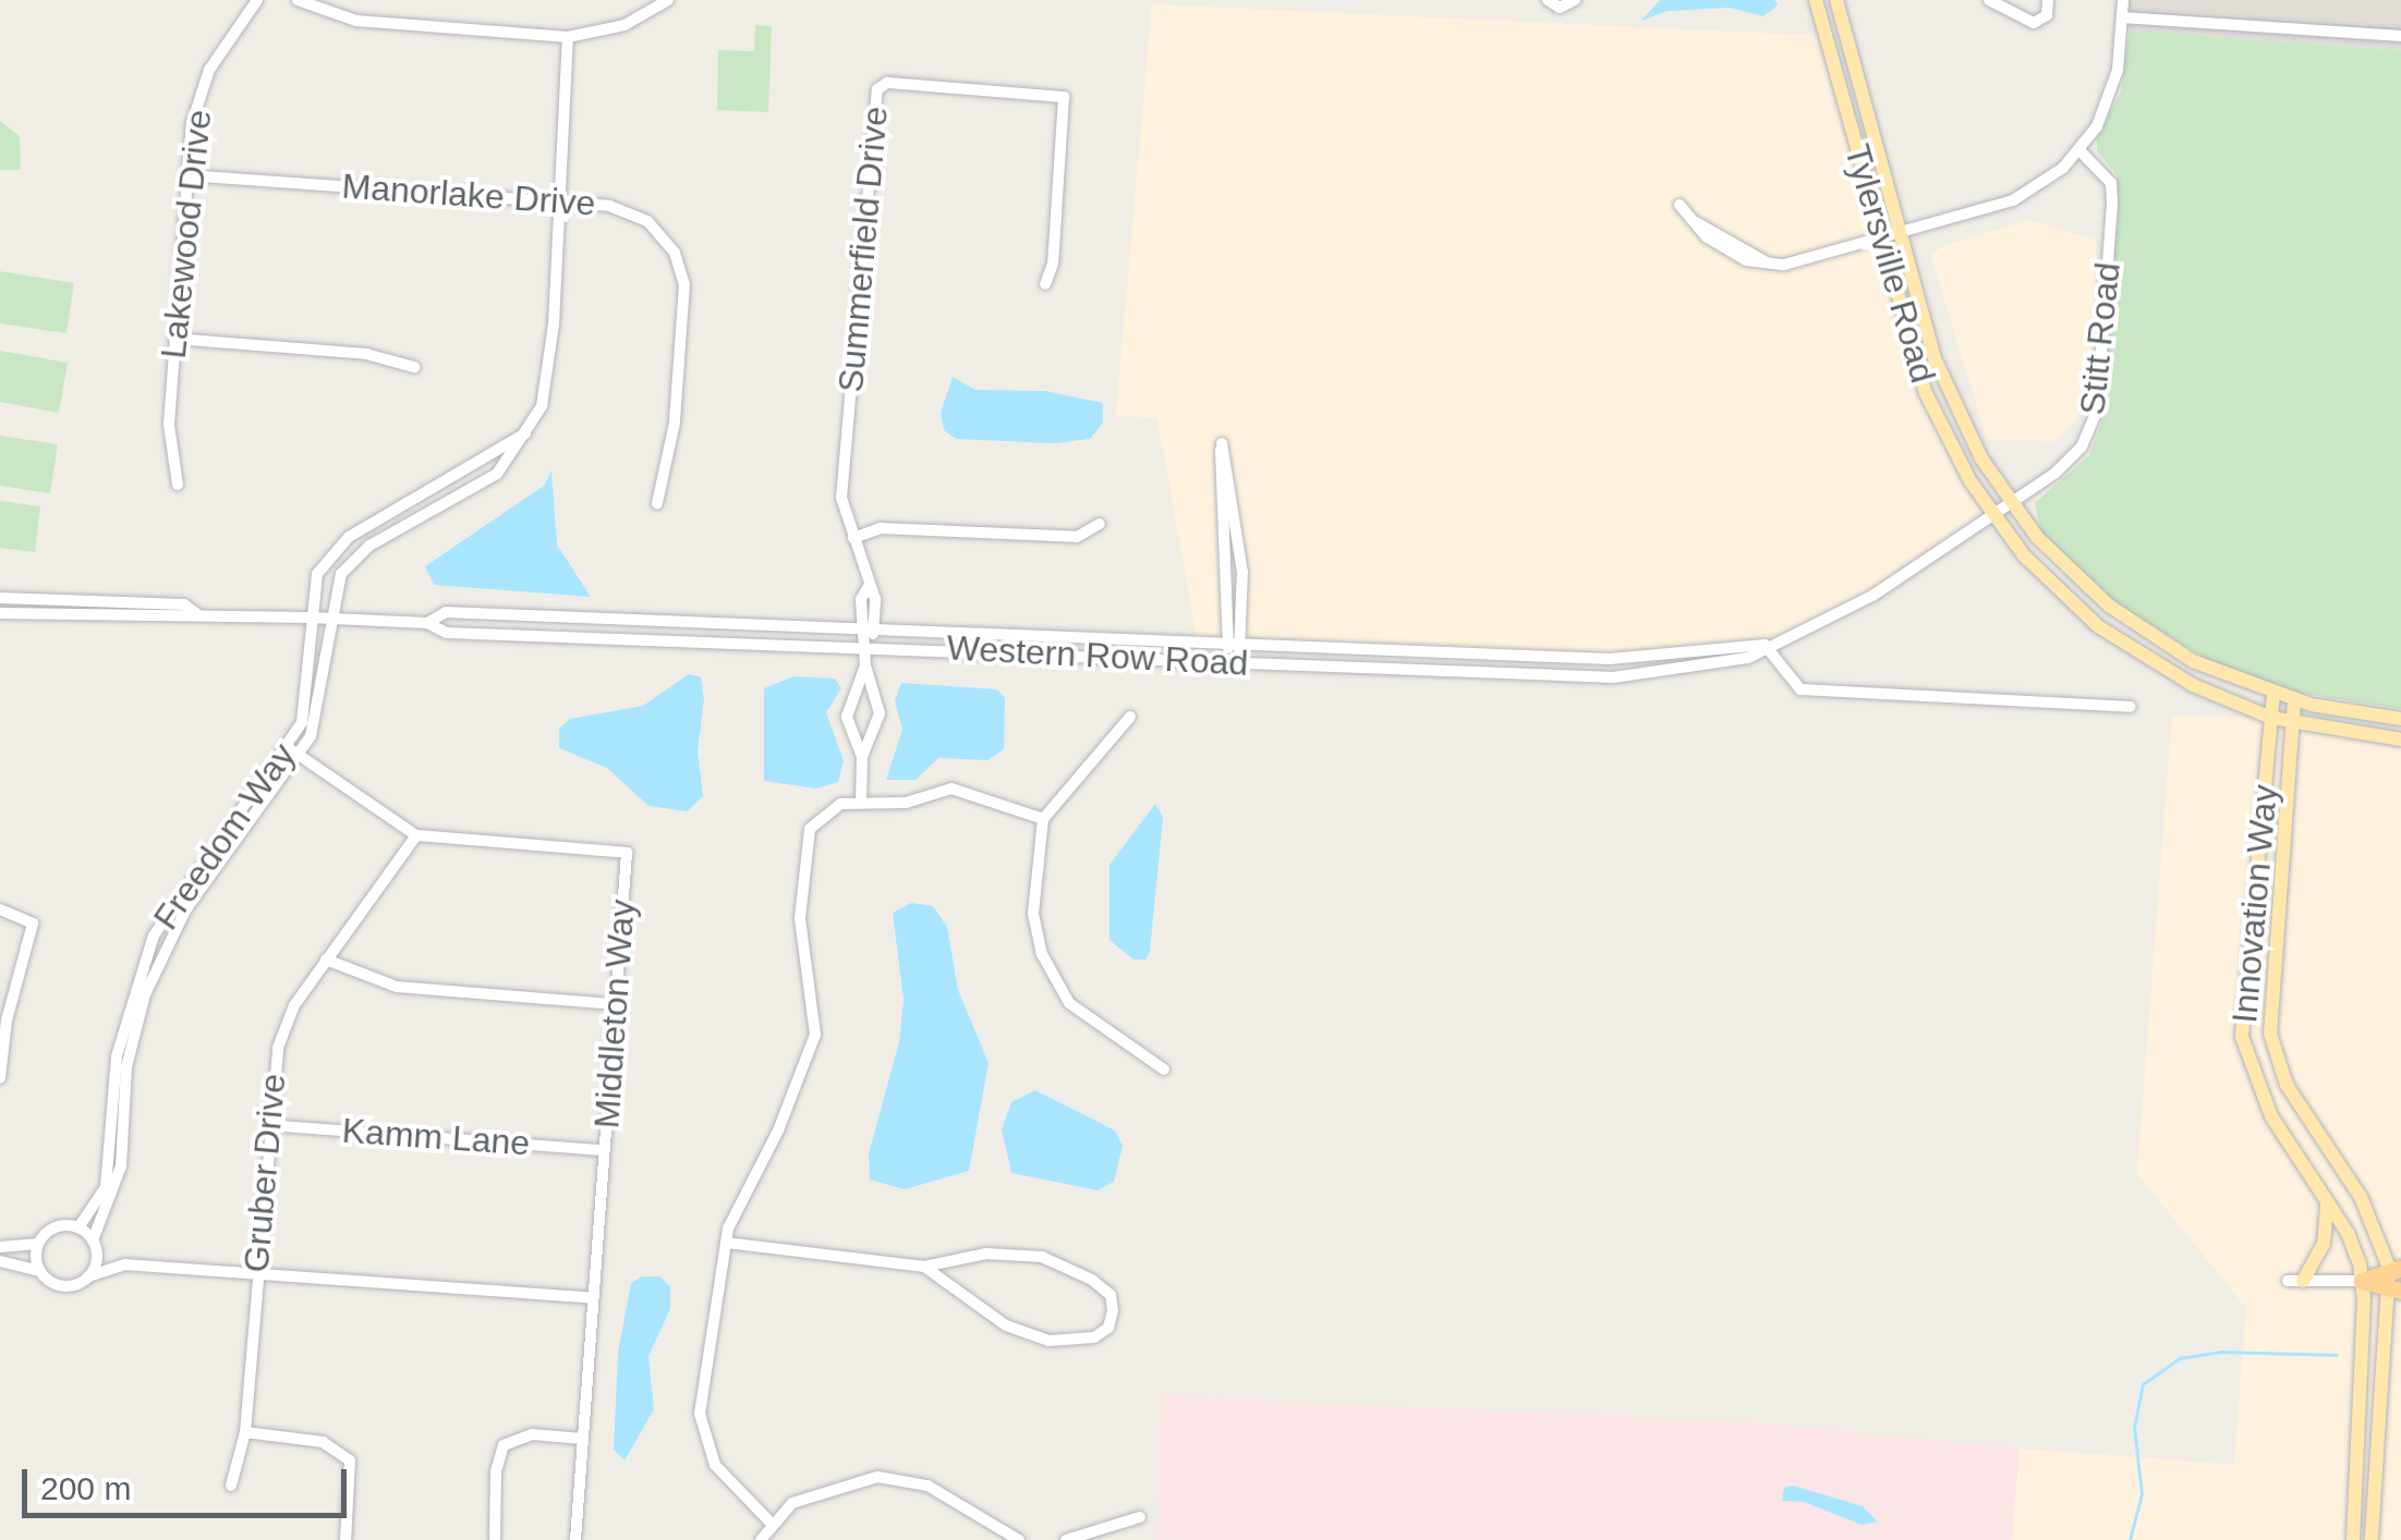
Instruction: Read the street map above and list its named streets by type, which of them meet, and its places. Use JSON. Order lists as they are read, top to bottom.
{
  "streets": {
    "main road": ["Tylersville Road", "Innovation Way"],
    "street": [
      "Manorlake Drive",
      "Lakewood Drive",
      "Summerfield Drive",
      "Stitt Road",
      "Western Row Road",
      "Freedom Way",
      "Middleton Way",
      "Kamm Lane",
      "Gruber Drive"
    ]
  },
  "crossings": [
    ["Manorlake Drive", "Lakewood Drive"],
    ["Manorlake Drive", "Freedom Way"],
    ["Summerfield Drive", "Western Row Road"],
    ["Tylersville Road", "Stitt Road"],
    ["Tylersville Road", "Western Row Road"],
    ["Stitt Road", "Western Row Road"],
    ["Western Row Road", "Freedom Way"],
    ["Freedom Way", "Middleton Way"],
    ["Middleton Way", "Kamm Lane"],
    ["Middleton Way", "Gruber Drive"],
    ["Kamm Lane", "Gruber Drive"]
  ],
  "scale_bar": "200 m"
}
